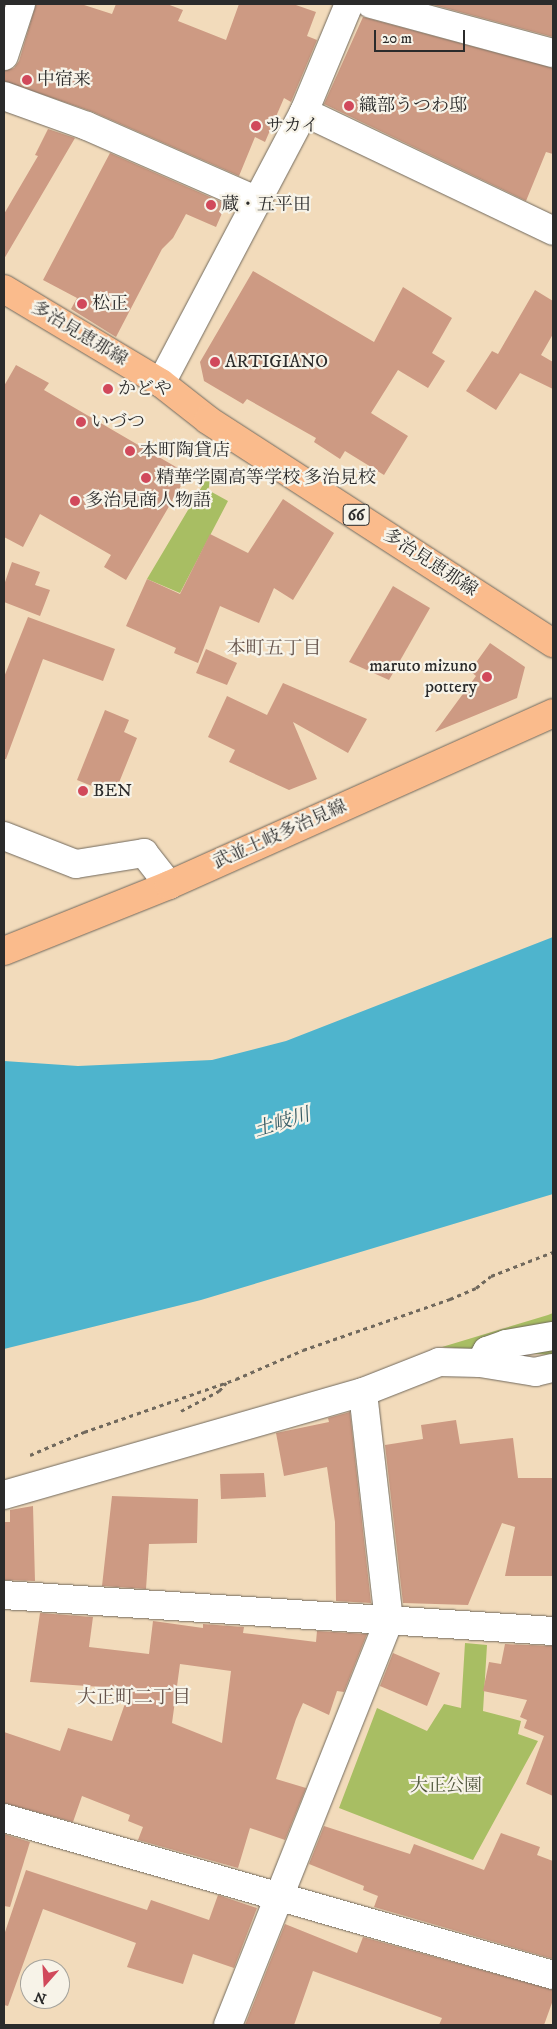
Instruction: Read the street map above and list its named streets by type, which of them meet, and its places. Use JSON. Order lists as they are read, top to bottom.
{
  "streets": {
    "main road": ["多治見恵那線", "66", "武並土岐多治見線"]
  },
  "districts": ["本町五丁目", "大正町二丁目"],
  "water": ["土岐川"],
  "parks": ["大正公園"],
  "places": [
    "中宿来",
    "織部うつわ邸",
    "サカイ",
    "蔵・五平田",
    "松正",
    "ARTIGIANO",
    "かどや",
    "いづつ",
    "本町陶貸店",
    "精華学園高等学校 多治見校",
    "多治見商人物語",
    "maruto mizuno pottery",
    "BEN"
  ],
  "scale_bar": "20 m",
  "north": "bottom"
}
